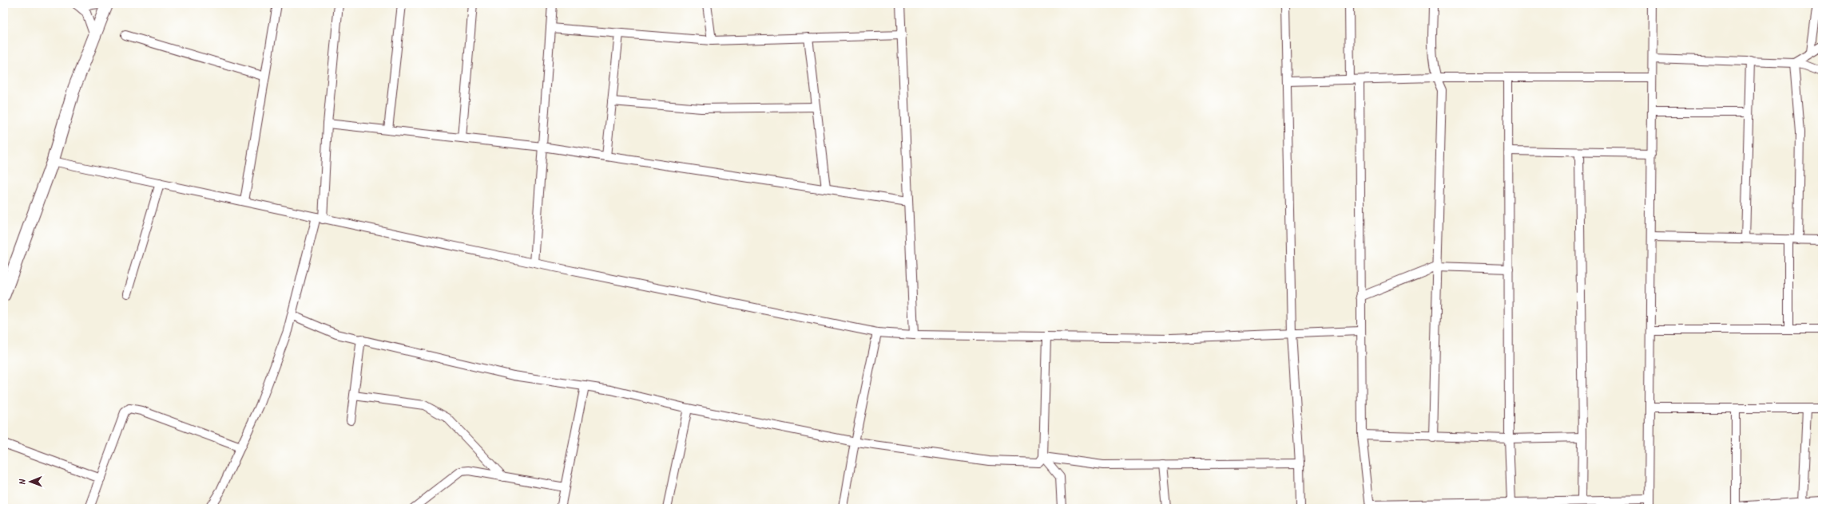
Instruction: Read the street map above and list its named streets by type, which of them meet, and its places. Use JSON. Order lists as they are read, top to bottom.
{
  "north": "left"
}
